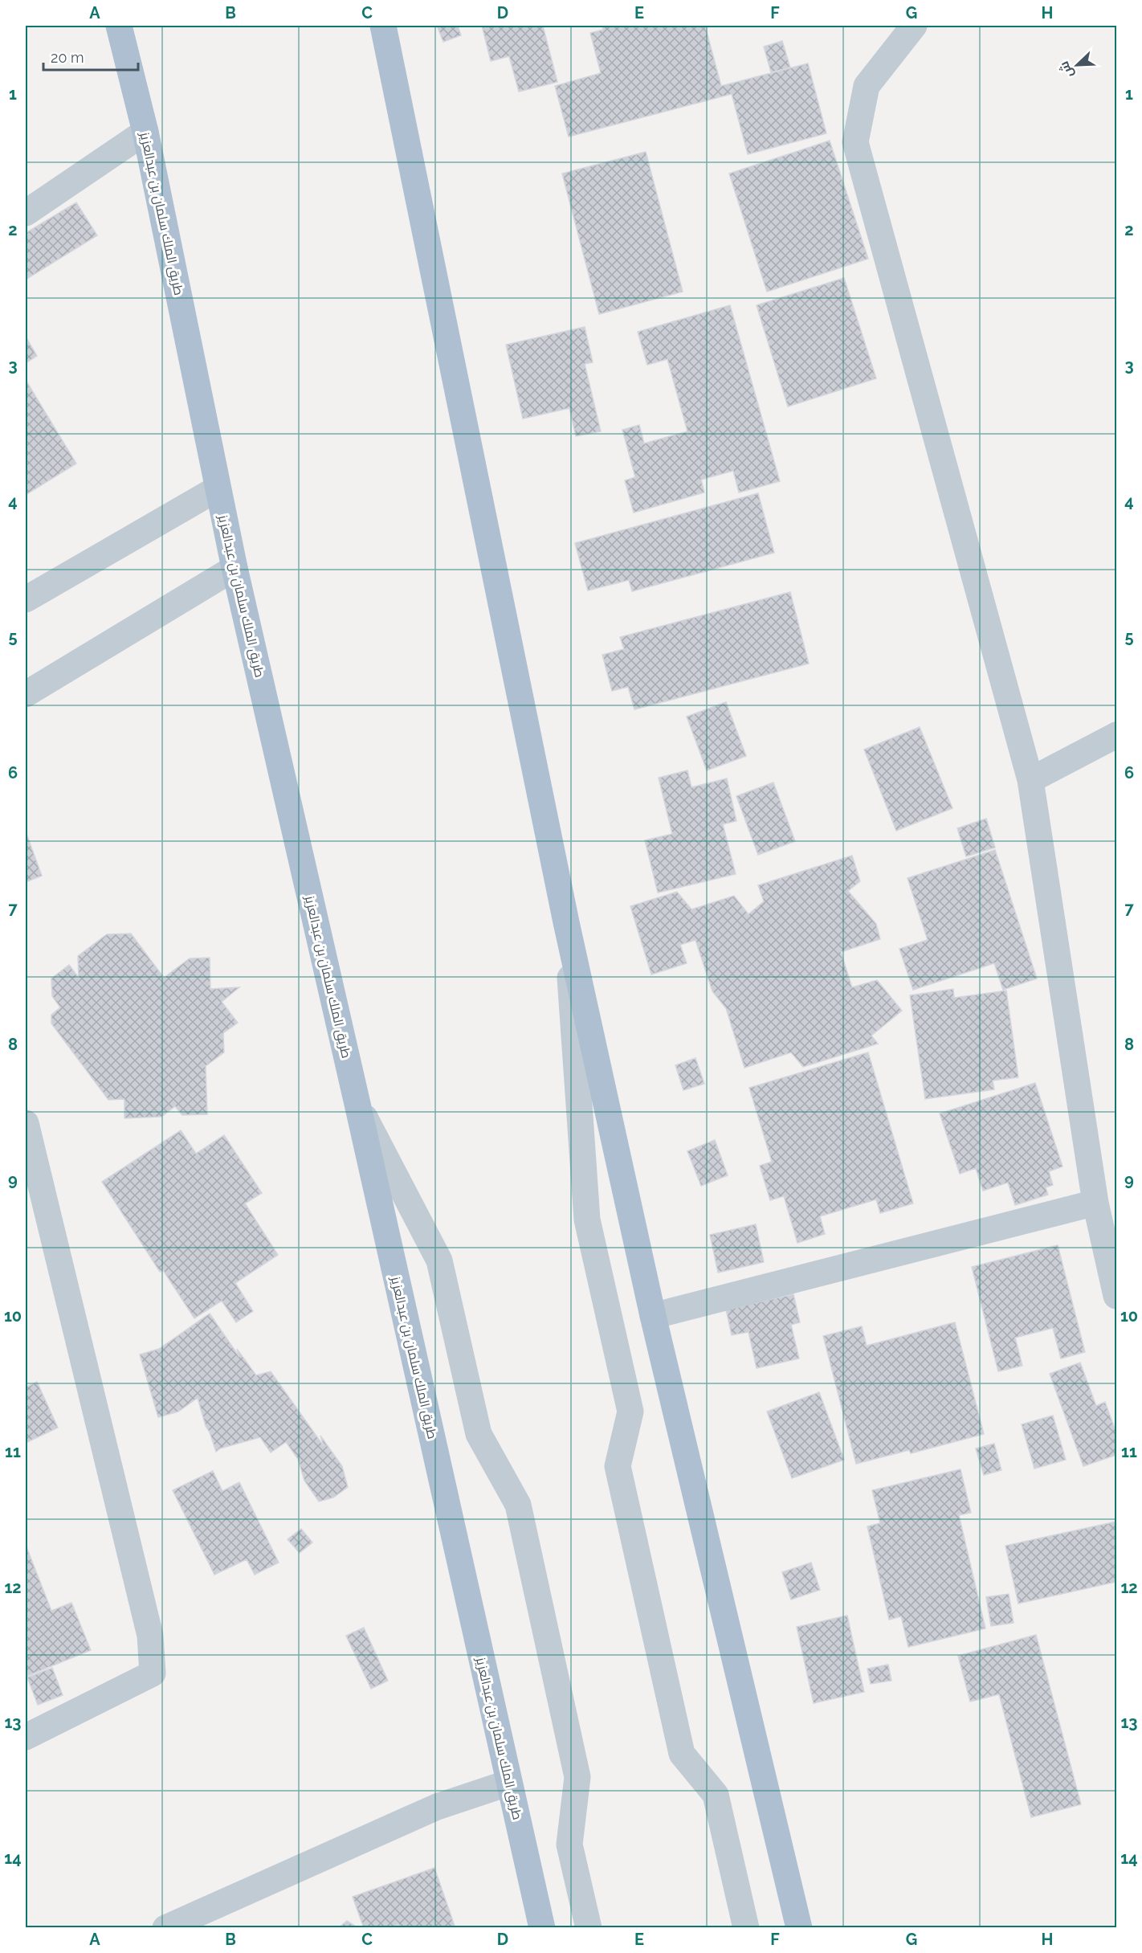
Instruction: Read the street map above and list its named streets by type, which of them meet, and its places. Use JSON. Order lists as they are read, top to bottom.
{
  "streets": {
    "main road": ["طريق الملك سلمان بن عبدالعزيز"]
  },
  "scale_bar": "20 m",
  "north": "bottom left",
  "grid": {
    "columns": [
      "A",
      "B",
      "C",
      "D",
      "E",
      "F",
      "G",
      "H"
    ],
    "rows": [
      "1",
      "2",
      "3",
      "4",
      "5",
      "6",
      "7",
      "8",
      "9",
      "10",
      "11",
      "12",
      "13",
      "14"
    ]
  }
}
